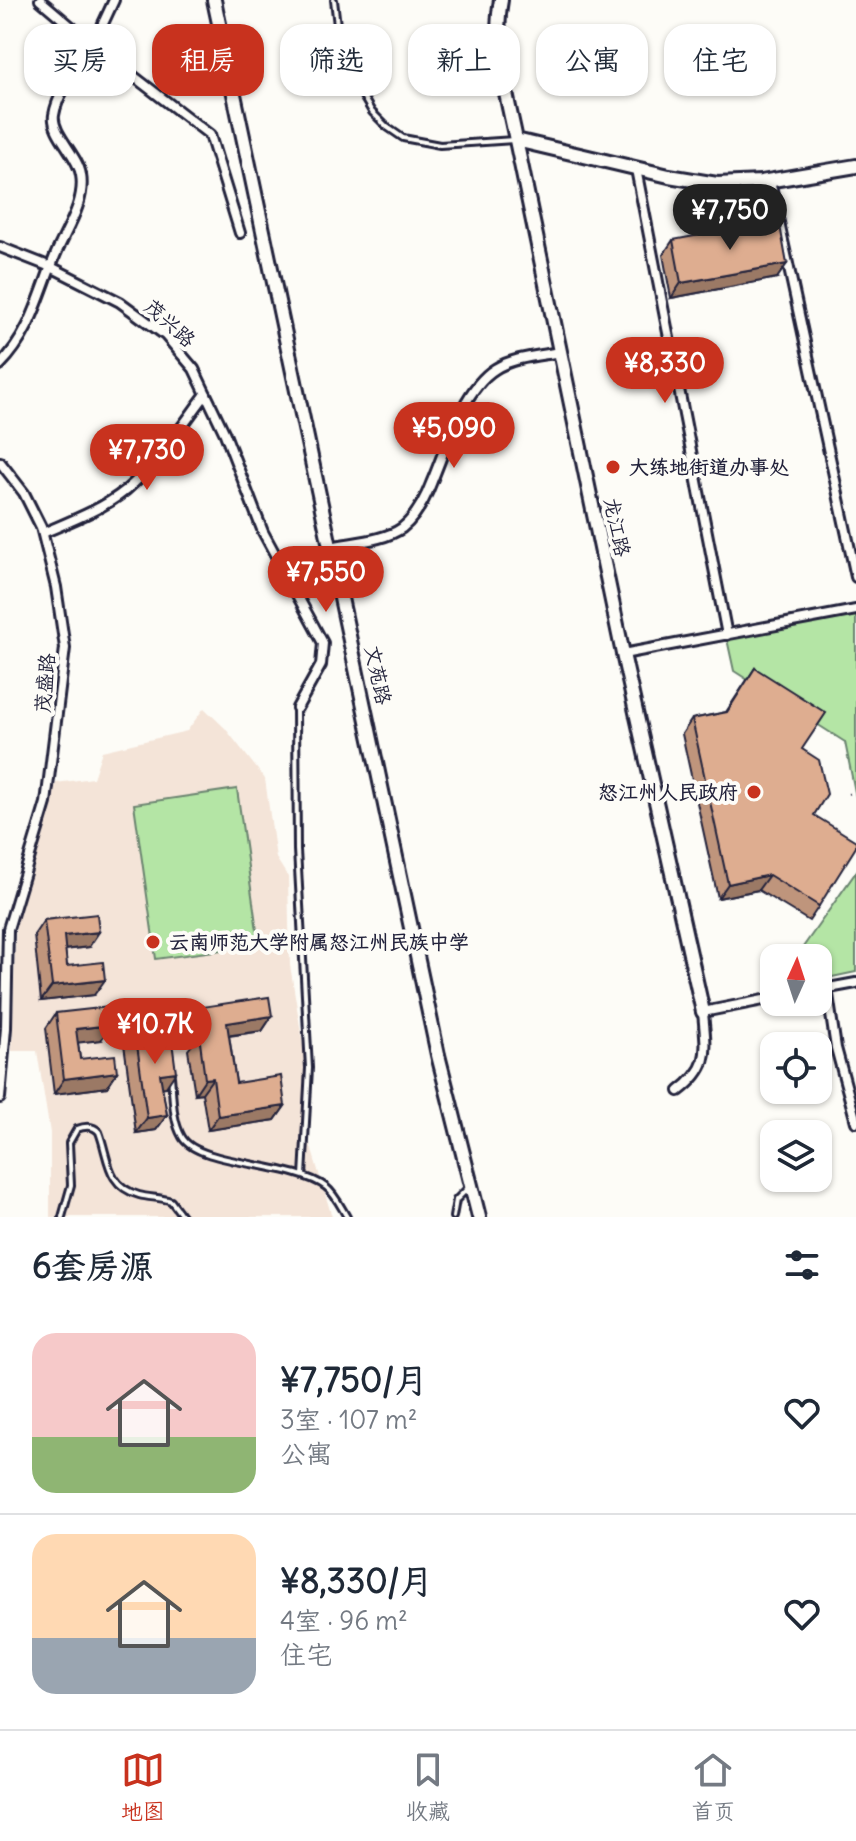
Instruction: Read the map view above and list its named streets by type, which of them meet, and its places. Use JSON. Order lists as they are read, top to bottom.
{
  "streets": {
    "street": [
      "茂兴路",
      "龙江路",
      "文苑路",
      "茂盛路"
    ]
  },
  "places": ["大练地街道办事处", "怒江州人民政府", "云南师范大学附属怒江州民族中学"],
  "north": "top",
  "page": {
    "chip": [
      "买房",
      "租房",
      "筛选",
      "新上",
      "公寓",
      "住宅"
    ],
    "price": [
      "¥7,750",
      "¥8,330",
      "¥5,090",
      "¥7,730",
      "¥7,550",
      "¥10.7K"
    ],
    "heading": "6套房源",
    "list": [
      {
        "name": "¥7,750/月",
        "note": "3室 · 107 m² · 公寓"
      },
      {
        "name": "¥8,330/月",
        "note": "4室 · 96 m² · 住宅"
      }
    ],
    "tabs": ["地图", "收藏", "首页"]
  }
}
